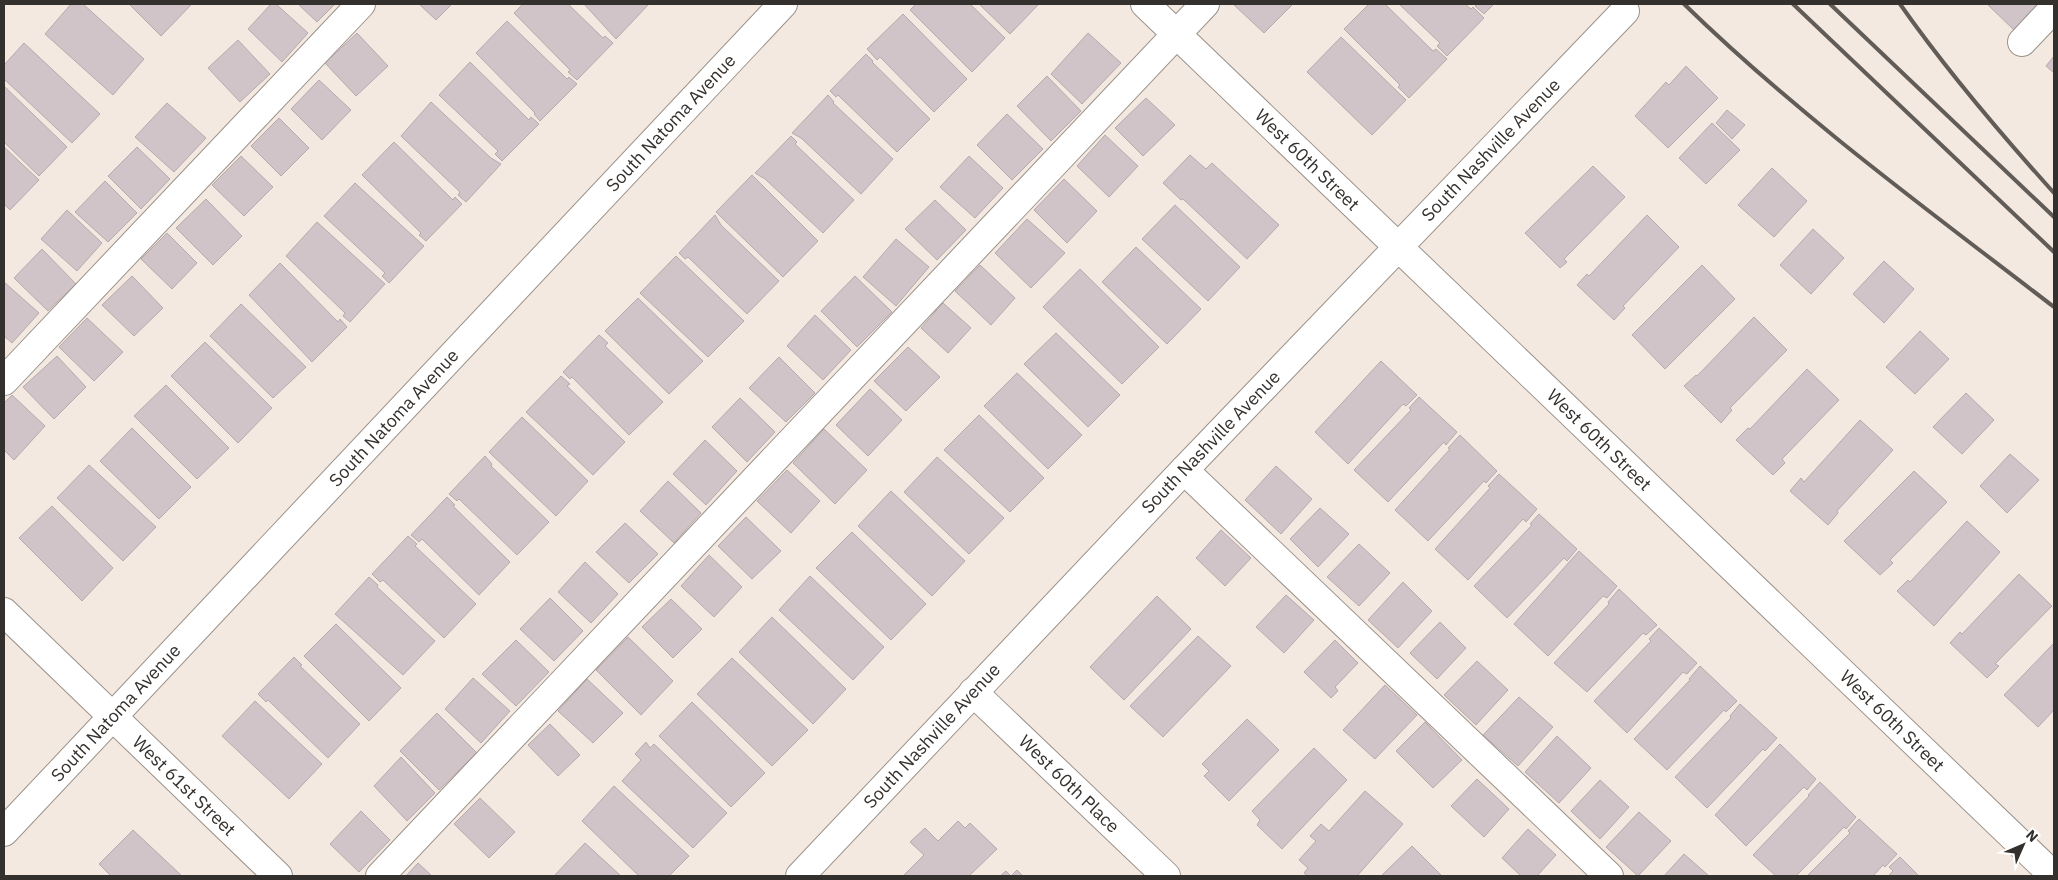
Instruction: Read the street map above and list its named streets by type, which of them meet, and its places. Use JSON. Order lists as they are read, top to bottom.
{
  "streets": {
    "street": [
      "South Natoma Avenue",
      "South Nashville Avenue",
      "West 60th Street",
      "West 60th Place",
      "West 61st Street"
    ]
  },
  "crossings": [
    ["South Natoma Avenue", "West 61st Street"],
    ["South Nashville Avenue", "West 60th Street"],
    ["South Nashville Avenue", "West 60th Place"]
  ],
  "north": "top right"
}
